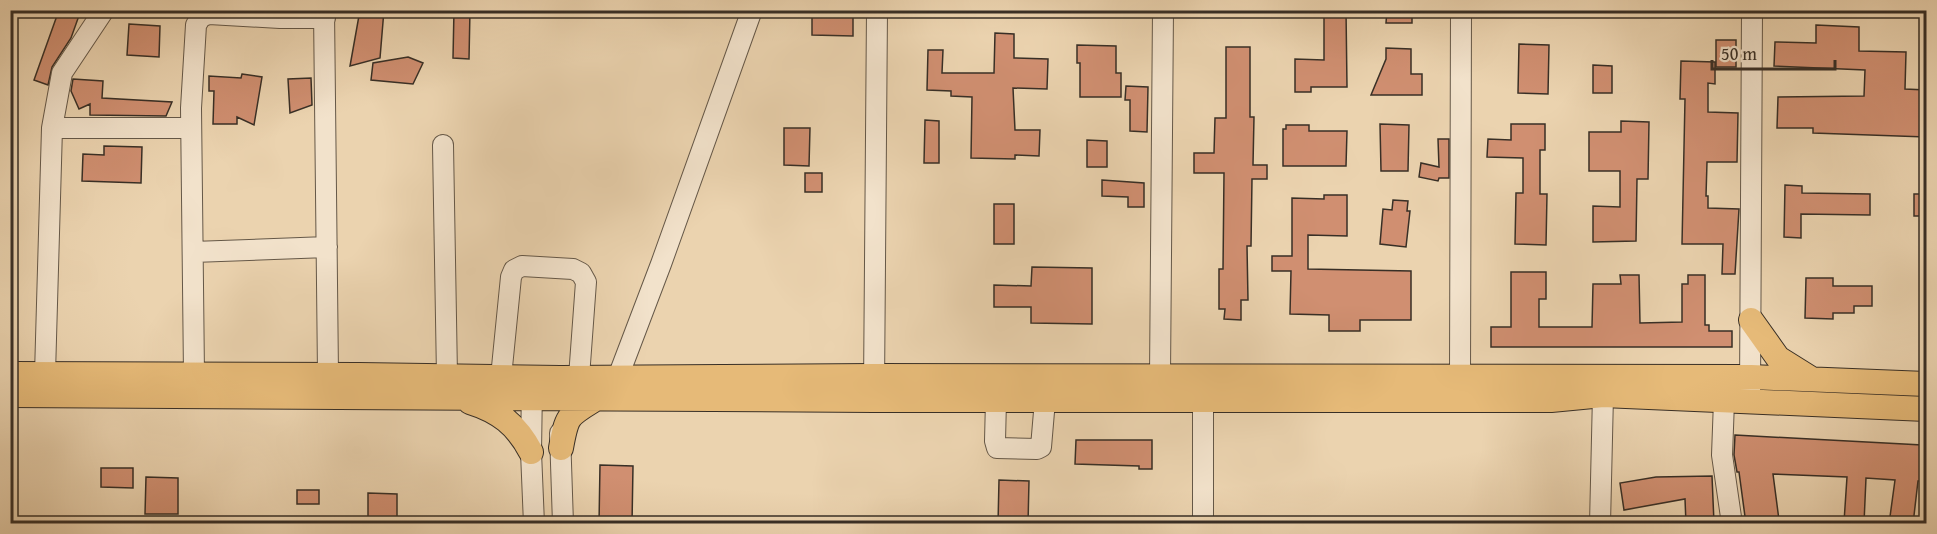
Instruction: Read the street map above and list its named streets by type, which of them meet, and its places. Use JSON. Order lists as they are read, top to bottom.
{
  "scale_bar": "50 m"
}
